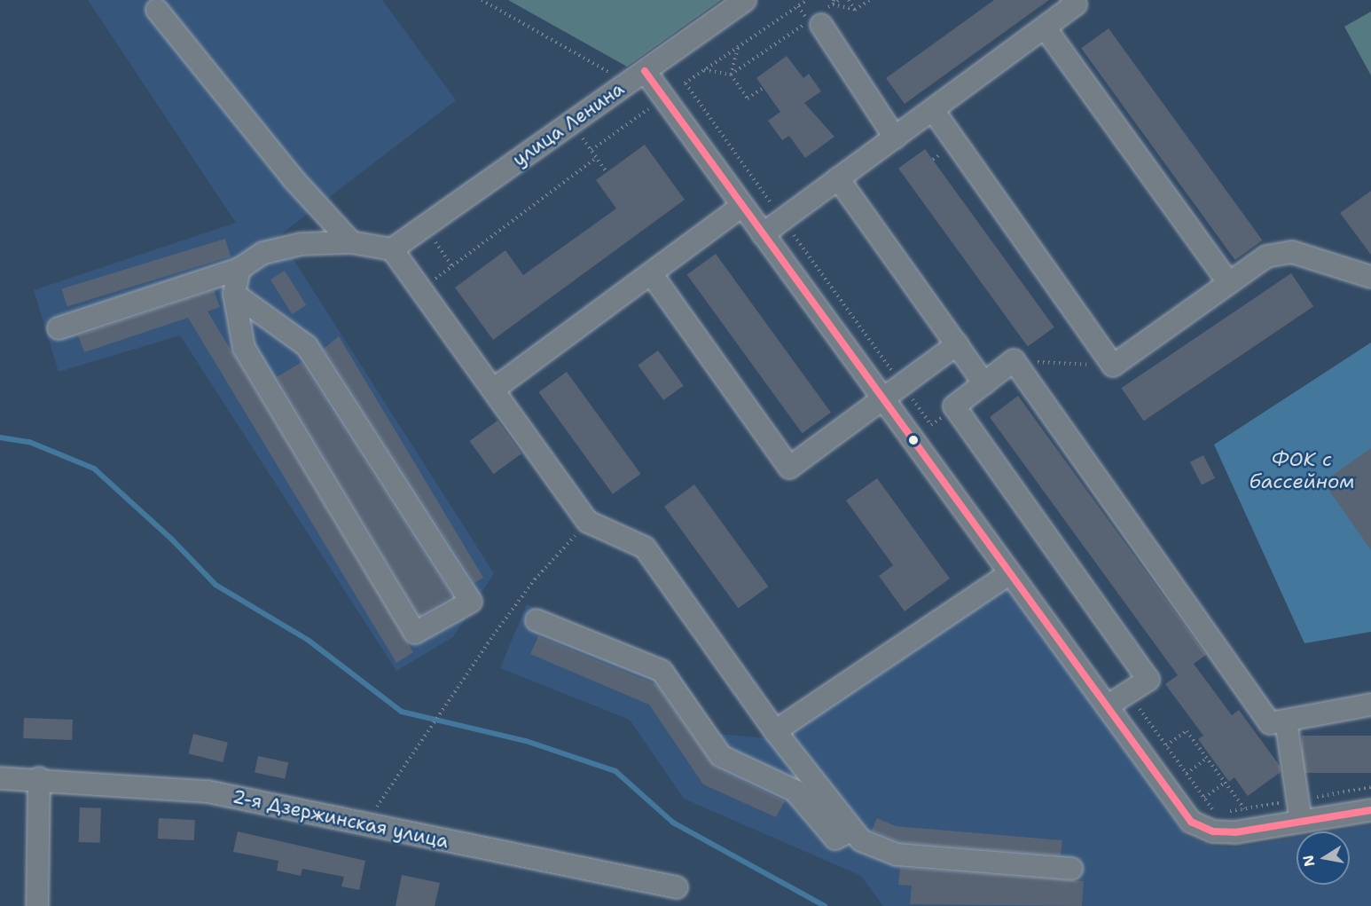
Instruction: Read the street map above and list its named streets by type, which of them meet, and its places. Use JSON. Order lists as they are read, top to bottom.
{
  "streets": {
    "street": ["улица Ленина", "2-я Дзержинская улица"]
  },
  "water": ["ФОК с бассейном"],
  "north": "left"
}
